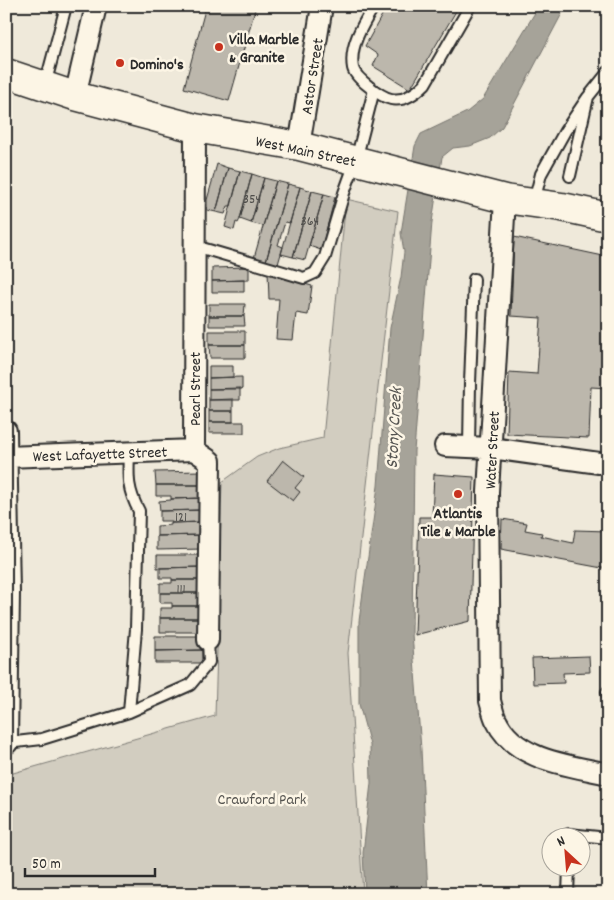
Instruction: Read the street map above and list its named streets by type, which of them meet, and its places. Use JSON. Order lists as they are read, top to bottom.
{
  "streets": {
    "main road": ["West Main Street"],
    "street": [
      "Astor Street",
      "Pearl Street",
      "Water Street",
      "West Lafayette Street"
    ]
  },
  "crossings": [
    ["Astor Street", "West Main Street"],
    ["West Main Street", "Pearl Street"],
    ["West Main Street", "Water Street"],
    ["Pearl Street", "West Lafayette Street"]
  ],
  "water": ["Stony Creek"],
  "parks": ["Crawford Park"],
  "places": ["Villa Marble & Granite", "Domino's", "Atlantis Tile & Marble"],
  "house_numbers": [
    "354",
    "364",
    "121",
    "111"
  ],
  "scale_bar": "50 m",
  "north": "top left"
}
